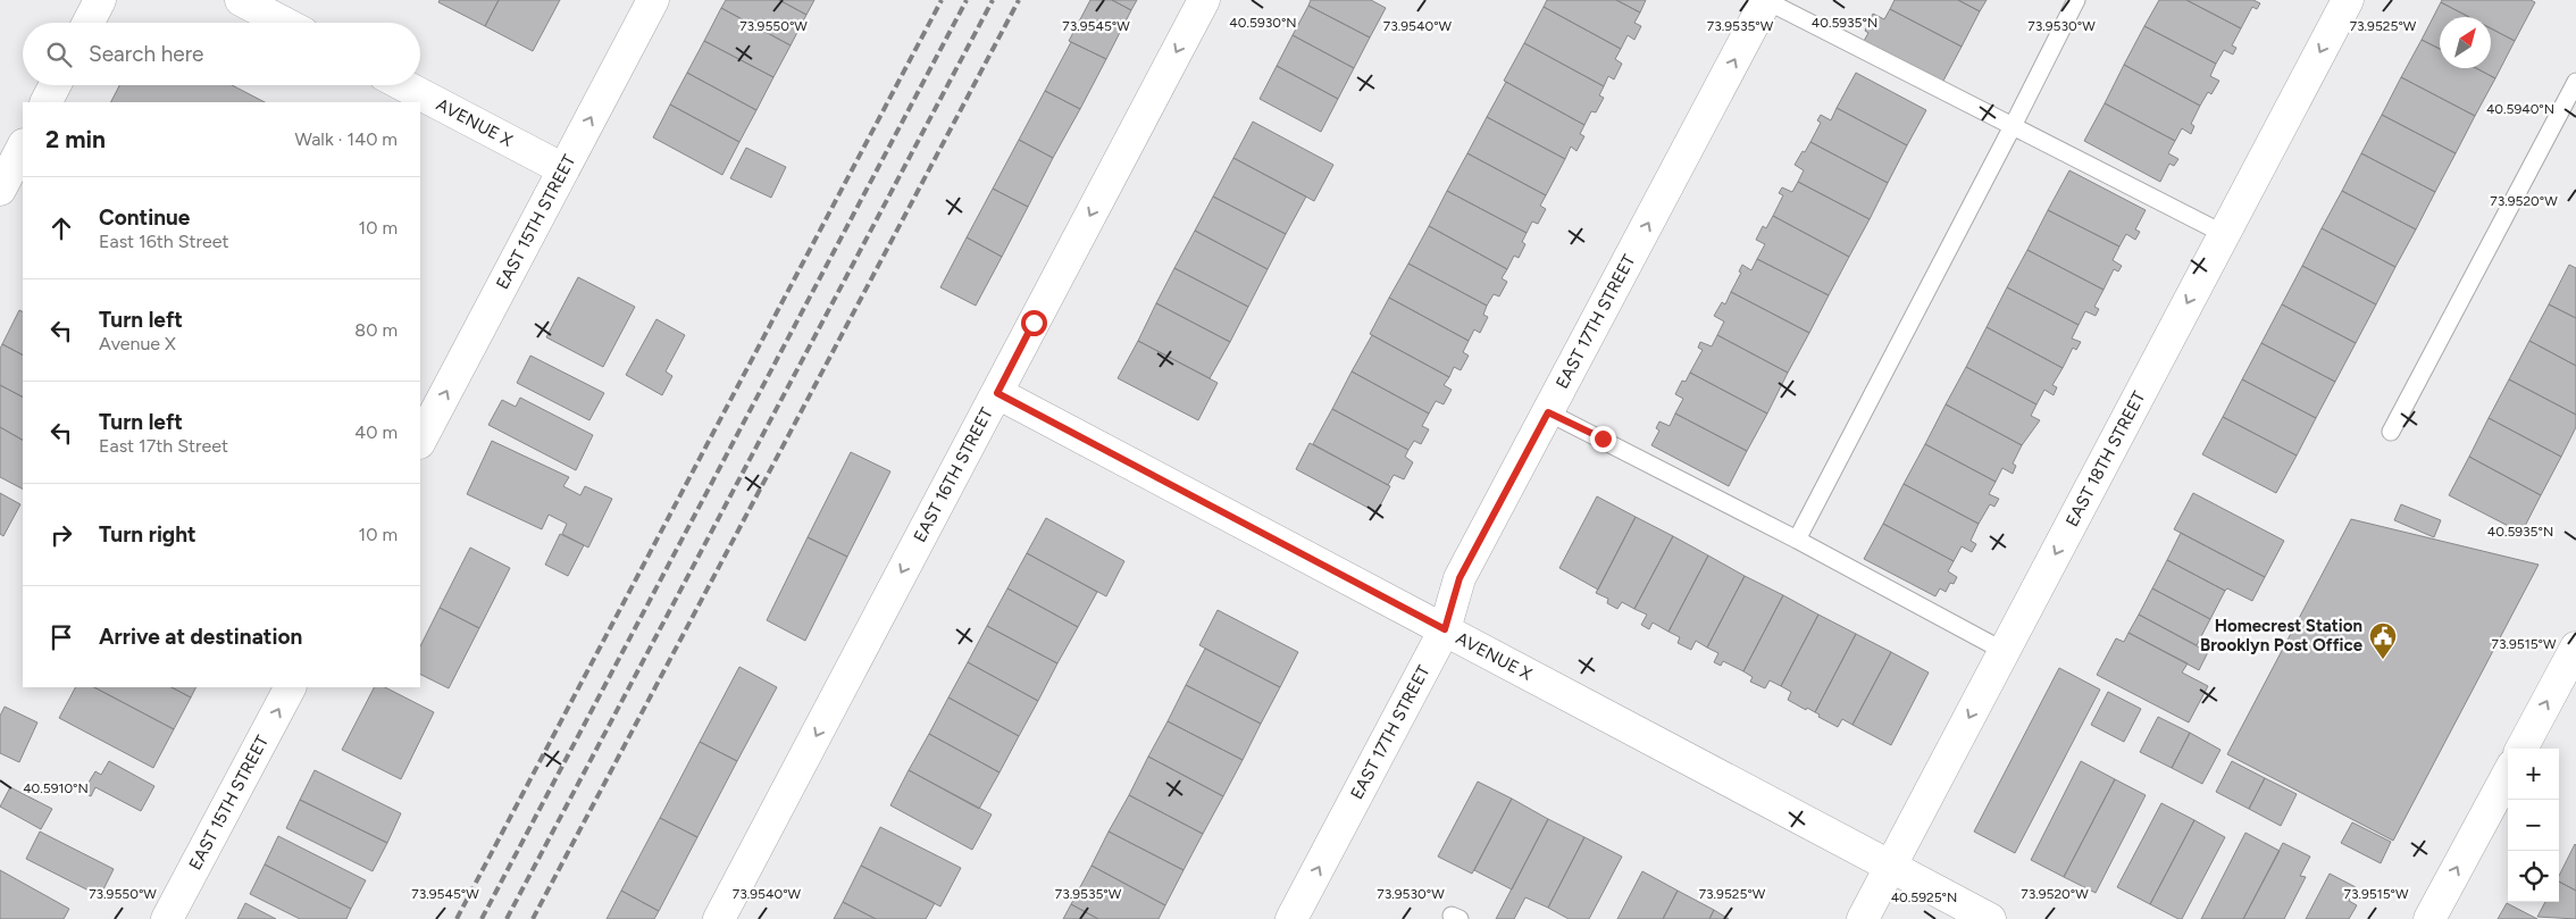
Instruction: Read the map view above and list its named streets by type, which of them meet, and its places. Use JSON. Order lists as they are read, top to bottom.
{
  "streets": {
    "street": [
      "AVENUE X",
      "EAST 15TH STREET",
      "EAST 17TH STREET",
      "EAST 18TH STREET",
      "EAST 16TH STREET"
    ]
  },
  "crossings": [
    ["AVENUE X", "EAST 15TH STREET"],
    ["AVENUE X", "EAST 17TH STREET"],
    ["AVENUE X", "EAST 18TH STREET"],
    ["AVENUE X", "EAST 16TH STREET"]
  ],
  "one_way": [
    "EAST 15TH STREET",
    "EAST 17TH STREET",
    "EAST 18TH STREET",
    "EAST 16TH STREET"
  ],
  "places": {
    "public building": ["Homecrest Station Brooklyn Post Office"]
  },
  "north": "top right",
  "page": {
    "search": "Search here",
    "heading": ["2 min", "Walk · 140 m"],
    "list": [
      ["Continue", "East 16th Street", "10 m"],
      ["Turn left", "Avenue X", "80 m"],
      ["Turn left", "East 17th Street", "40 m"],
      ["Turn right", "10 m"],
      "Arrive at destination"
    ],
    "map_buttons": ["+", "−"]
  },
  "coordinates": [
    "40.5930°N",
    "40.5935°N",
    "73.9550°W",
    "73.9545°W",
    "73.9540°W",
    "73.9535°W",
    "73.9530°W",
    "73.9525°W",
    "40.5940°N",
    "73.9520°W",
    "73.9515°W",
    "40.5910°N",
    "40.5925°N"
  ]
}
